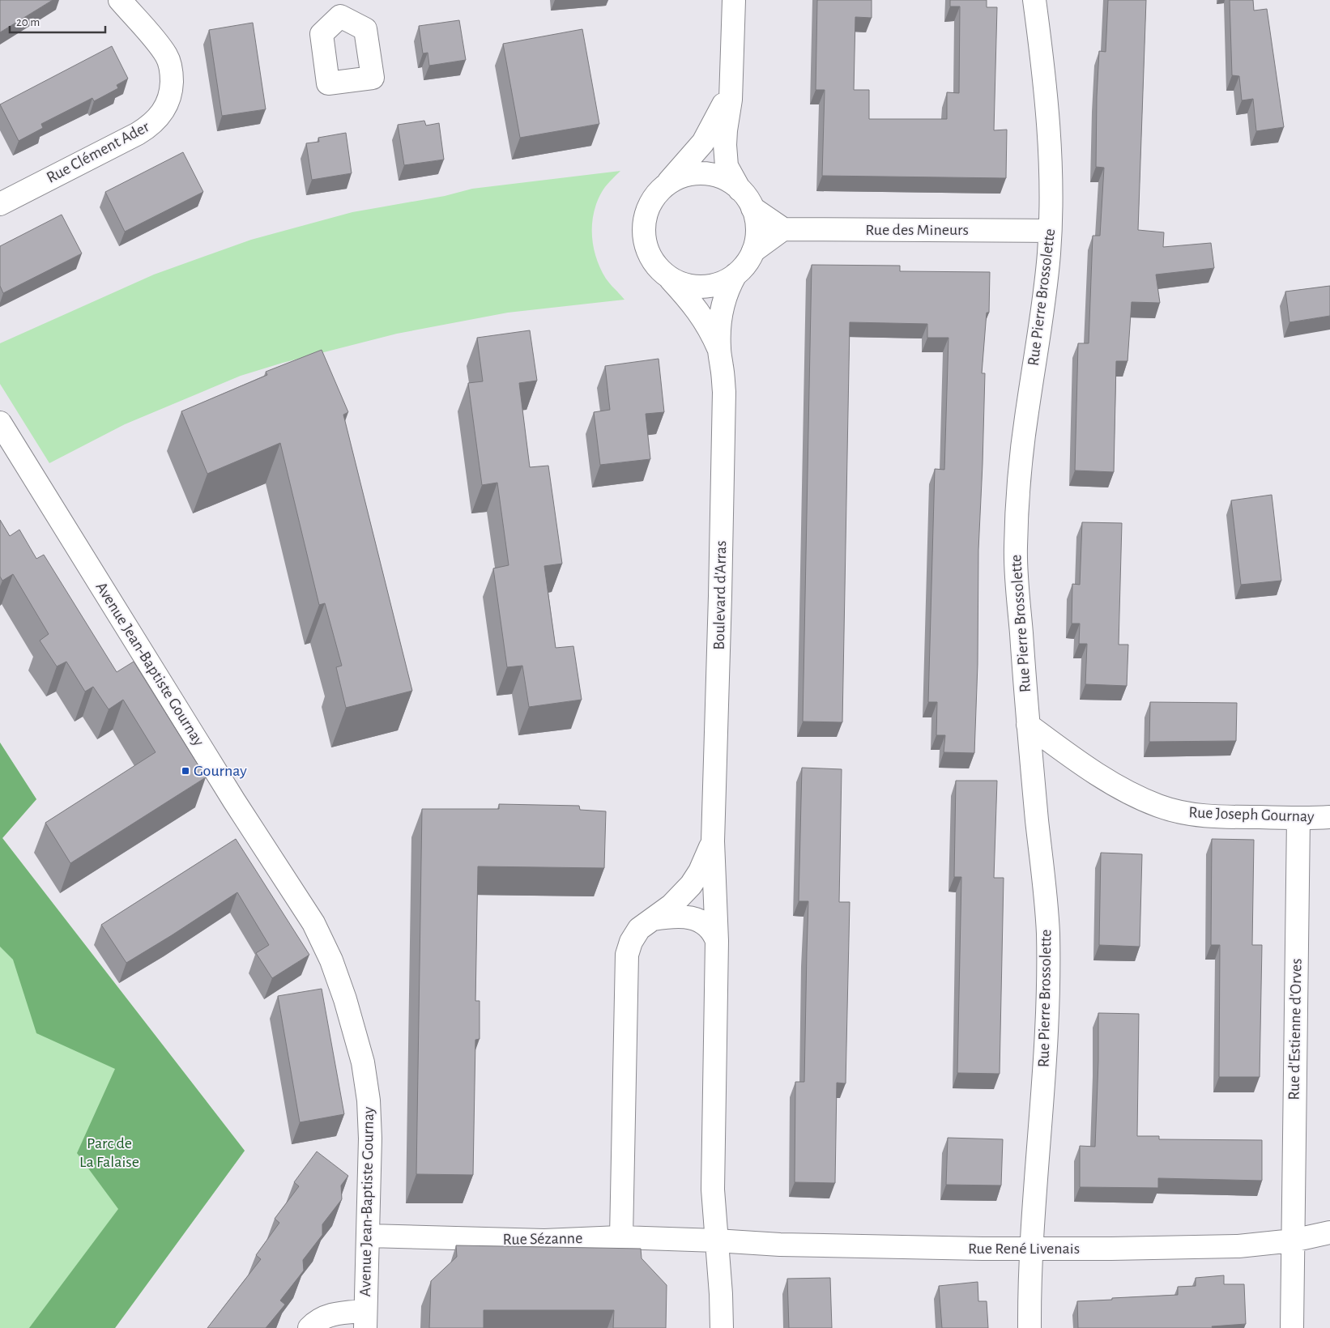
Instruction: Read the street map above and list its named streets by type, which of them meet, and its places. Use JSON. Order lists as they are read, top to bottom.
{
  "streets": {
    "street": [
      "Rue Clément Ader",
      "Rue des Mineurs",
      "Rue Pierre Brossolette",
      "Boulevard d'Arras",
      "Avenue Jean-Baptiste Gournay",
      "Rue Joseph Gournay",
      "Rue d'Estienne d'Orves",
      "Rue Sézanne",
      "Rue René Livenais"
    ]
  },
  "crossings": [
    ["Rue des Mineurs", "Rue Pierre Brossolette"],
    ["Rue Pierre Brossolette", "Rue Joseph Gournay"],
    ["Rue Pierre Brossolette", "Rue René Livenais"],
    ["Boulevard d'Arras", "Rue Sézanne"],
    ["Boulevard d'Arras", "Rue René Livenais"],
    ["Avenue Jean-Baptiste Gournay", "Rue Sézanne"],
    ["Rue Joseph Gournay", "Rue d'Estienne d'Orves"],
    ["Rue d'Estienne d'Orves", "Rue René Livenais"],
    ["Rue Sézanne", "Rue René Livenais"]
  ],
  "parks": ["Parc de La Falaise"],
  "places": {
    "transit": ["Gournay"]
  },
  "scale_bar": "20 m"
}
